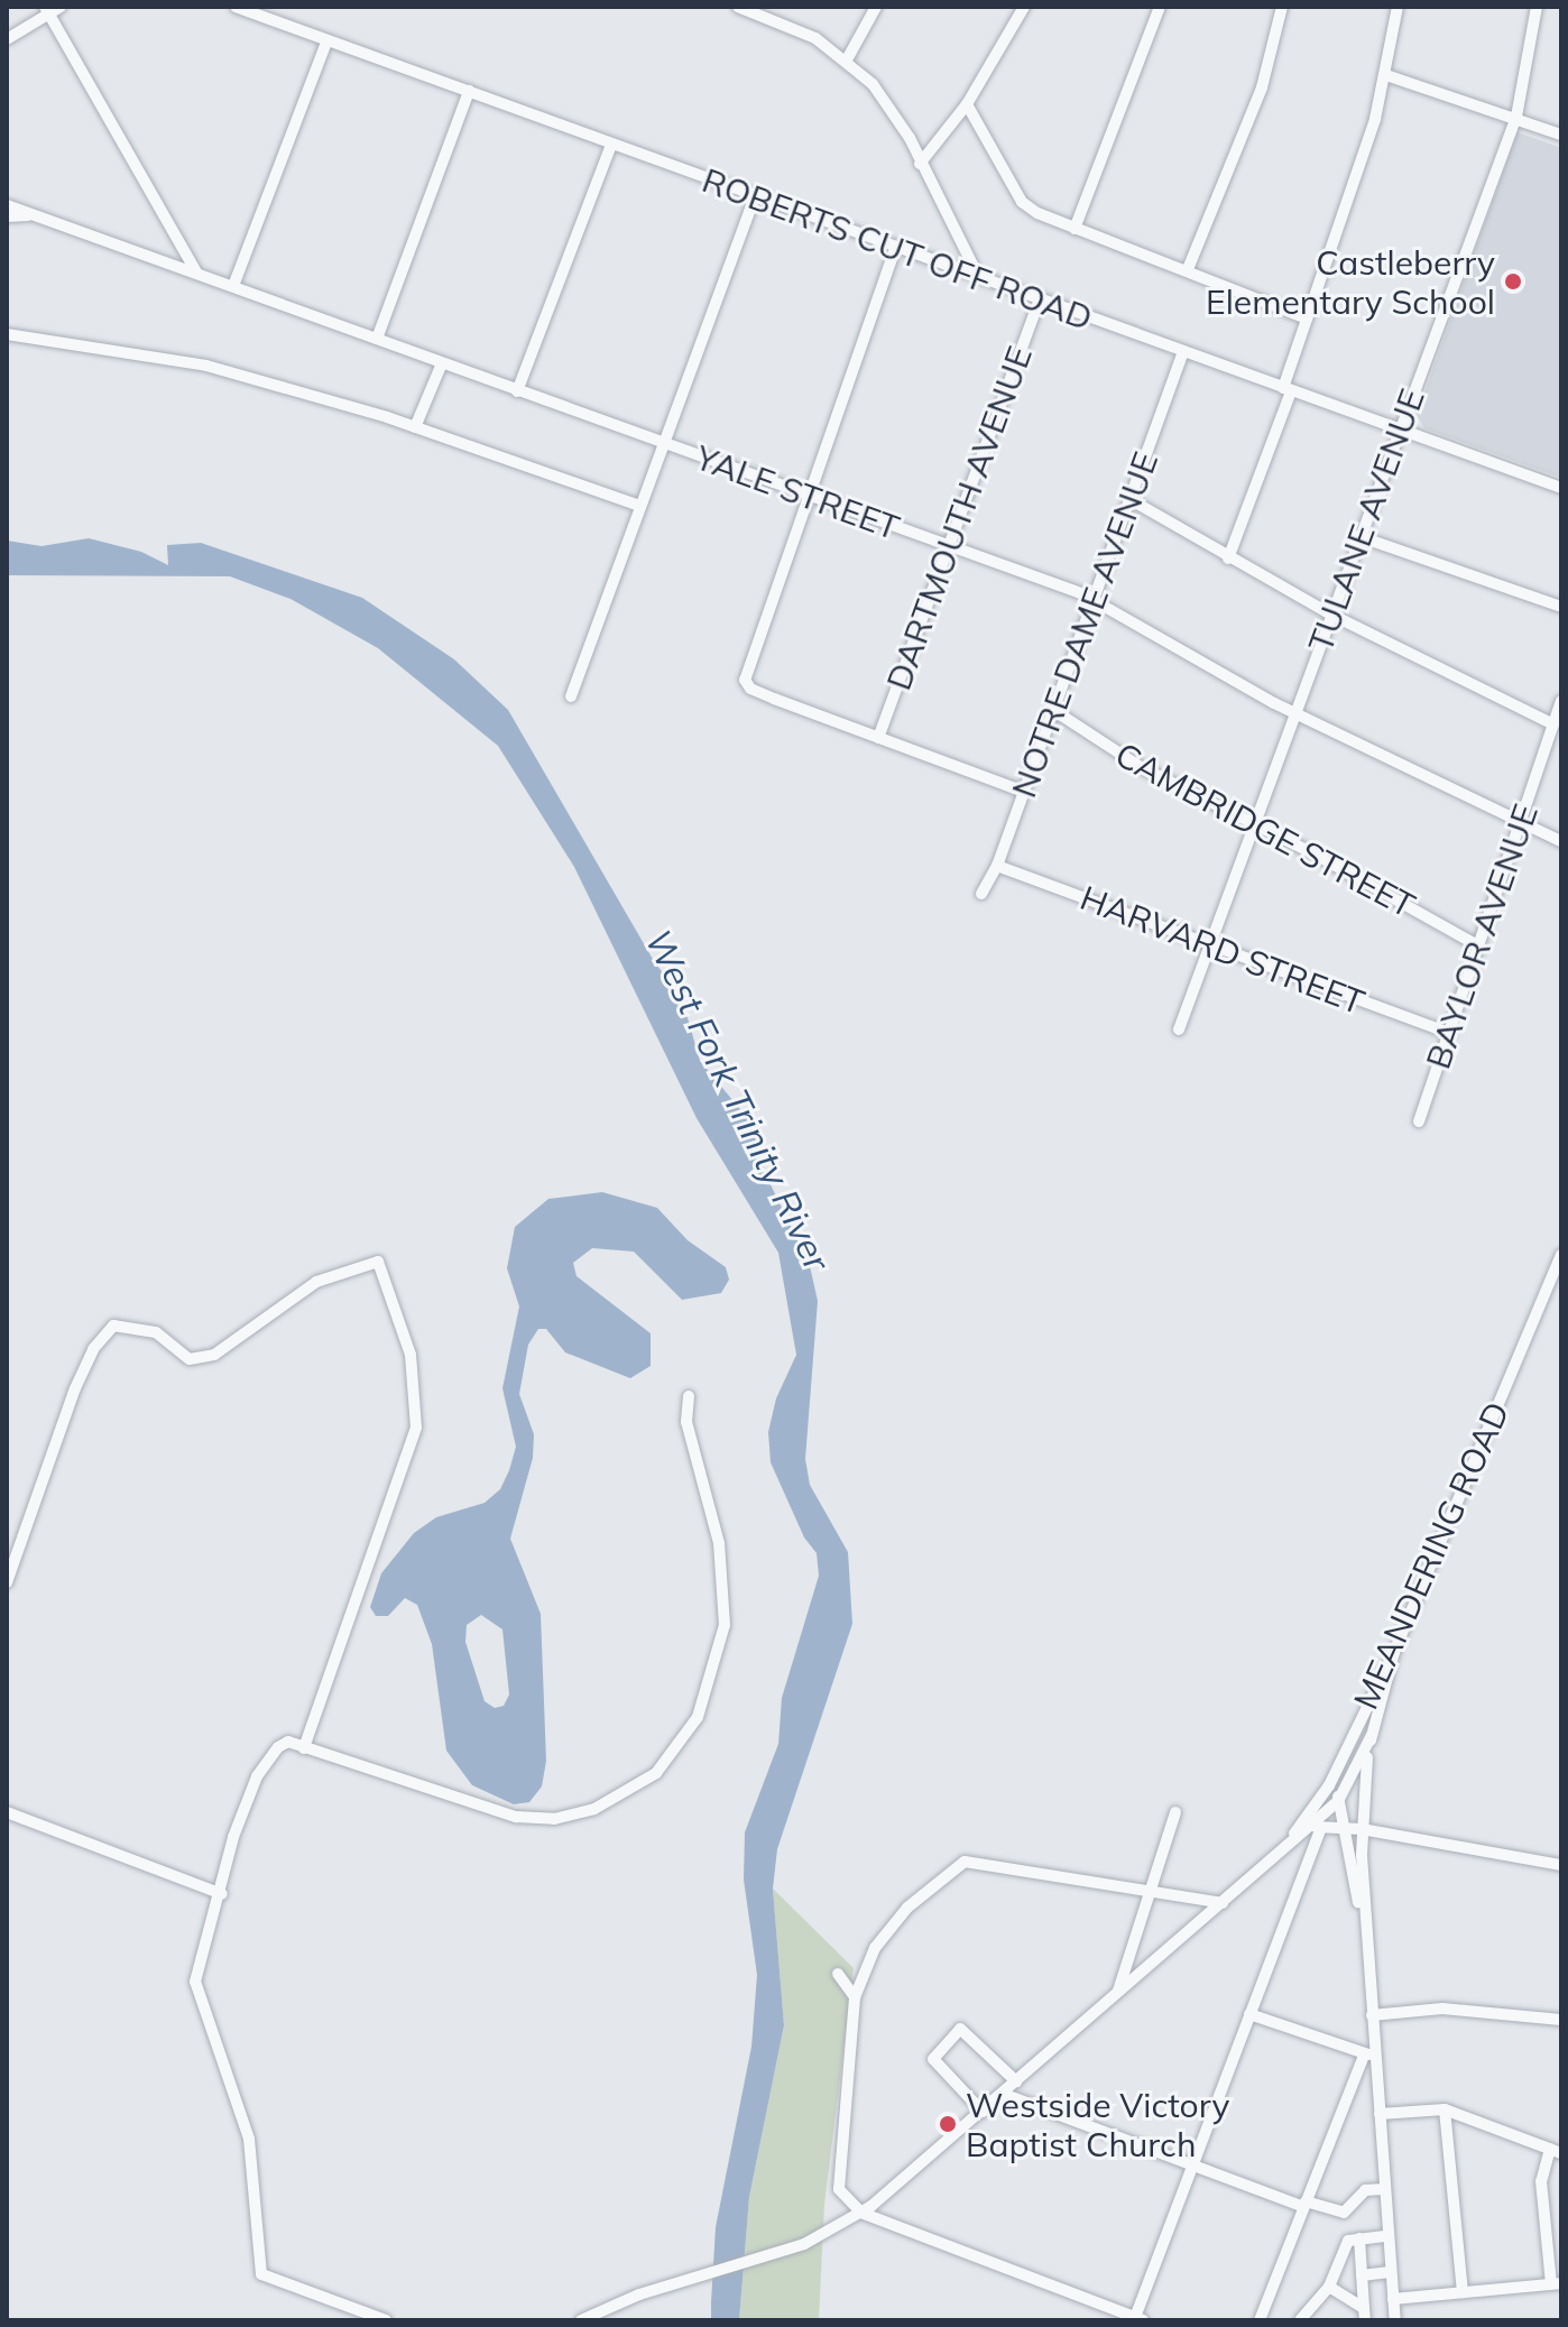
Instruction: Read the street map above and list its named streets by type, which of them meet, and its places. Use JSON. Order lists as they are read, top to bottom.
{
  "streets": {
    "street": [
      "ROBERTS CUT OFF ROAD",
      "YALE STREET",
      "DARTMOUTH AVENUE",
      "TULANE AVENUE",
      "NOTRE DAME AVENUE",
      "CAMBRIDGE STREET",
      "BAYLOR AVENUE",
      "HARVARD STREET",
      "MEANDERING ROAD"
    ]
  },
  "crossings": [
    ["ROBERTS CUT OFF ROAD", "DARTMOUTH AVENUE"],
    ["ROBERTS CUT OFF ROAD", "TULANE AVENUE"],
    ["ROBERTS CUT OFF ROAD", "NOTRE DAME AVENUE"],
    ["YALE STREET", "DARTMOUTH AVENUE"],
    ["YALE STREET", "TULANE AVENUE"],
    ["YALE STREET", "NOTRE DAME AVENUE"],
    ["YALE STREET", "BAYLOR AVENUE"],
    ["TULANE AVENUE", "CAMBRIDGE STREET"],
    ["TULANE AVENUE", "HARVARD STREET"],
    ["NOTRE DAME AVENUE", "CAMBRIDGE STREET"],
    ["NOTRE DAME AVENUE", "HARVARD STREET"],
    ["CAMBRIDGE STREET", "BAYLOR AVENUE"],
    ["BAYLOR AVENUE", "HARVARD STREET"]
  ],
  "water": ["West Fork Trinity River"],
  "places": ["Castleberry Elementary School", "Westside Victory Baptist Church"]
}
